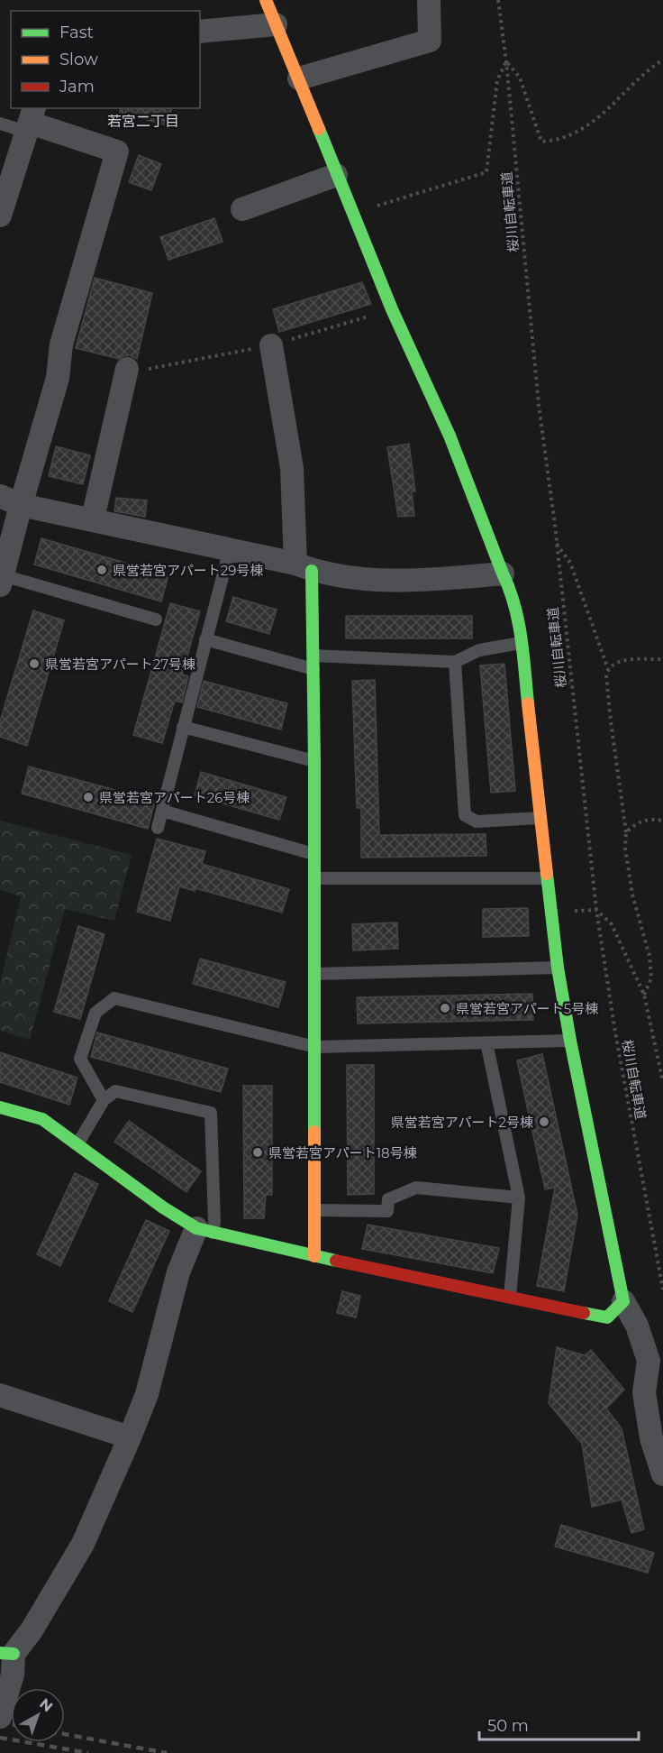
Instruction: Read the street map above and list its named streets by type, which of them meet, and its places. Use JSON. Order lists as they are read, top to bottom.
{
  "streets": {
    "path": ["桜川自転車道"]
  },
  "districts": ["若宮二丁目"],
  "places": [
    "県営若宮アパート29号棟",
    "県営若宮アパート27号棟",
    "県営若宮アパート26号棟",
    "県営若宮アパート5号棟",
    "県営若宮アパート2号棟",
    "県営若宮アパート18号棟"
  ],
  "legend": ["Fast", "Slow", "Jam"],
  "scale_bar": "50 m",
  "north": "top right"
}
